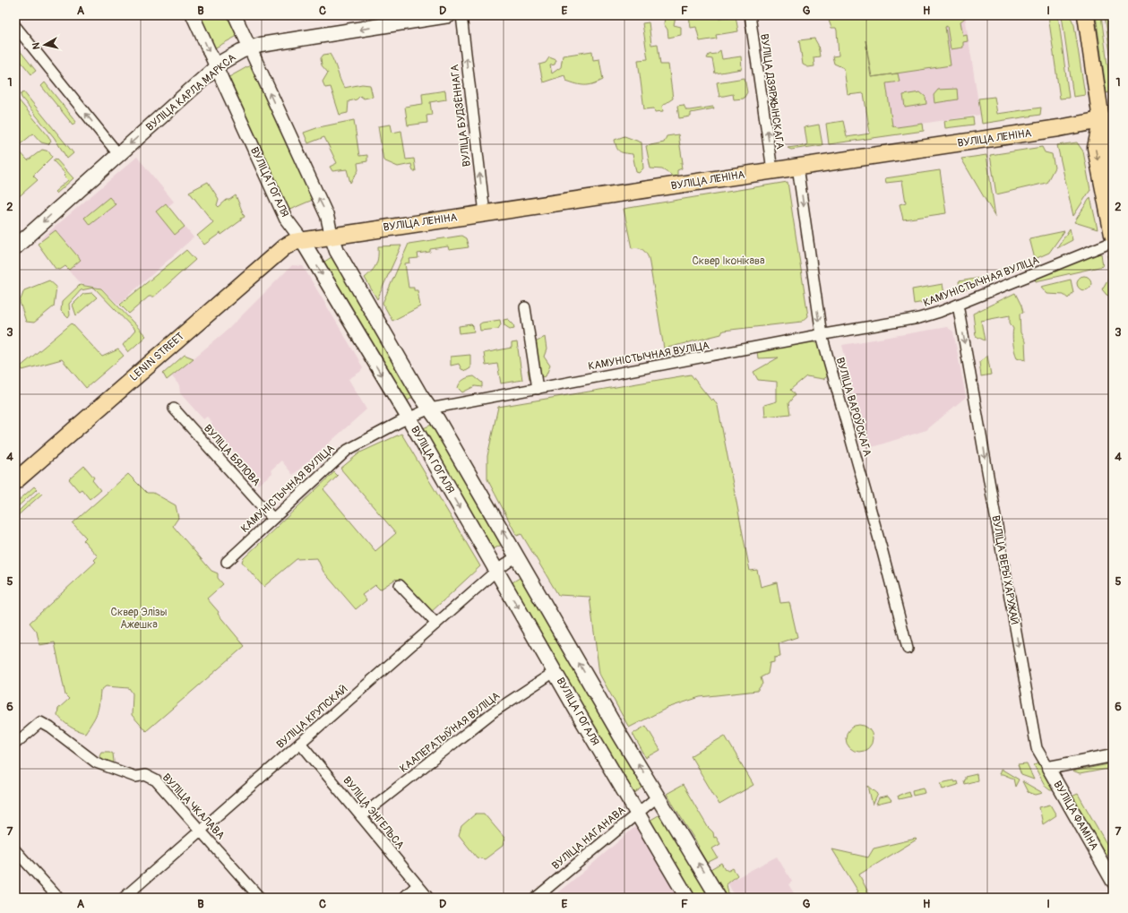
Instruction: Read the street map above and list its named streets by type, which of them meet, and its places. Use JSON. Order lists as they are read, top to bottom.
{
  "streets": {
    "main road": [
      "ВУЛІЦА КАРЛА МАРКСА",
      "ВУЛІЦА ЛЕНІНА",
      "ВУЛІЦА ГОГАЛЯ",
      "LENIN STREET"
    ],
    "street": [
      "ВУЛІЦА ДЗЯРЖЫНСКАГА",
      "ВУЛІЦА БУДЗЁННАГА",
      "КАМУНІСТЫЧНАЯ ВУЛІЦА",
      "ВУЛІЦА ВАРОЎСКАГА",
      "ВУЛІЦА БЯЛОВА",
      "ВУЛІЦА ВЕРЫ ХАРУЖАЙ",
      "ВУЛІЦА КРУПСКАЙ",
      "КААПЕРАТЫЎНАЯ ВУЛІЦА",
      "ВУЛІЦА ЧКАЛАВА",
      "ВУЛІЦА ЭНГЕЛЬСА",
      "ВУЛІЦА ФАМІНА",
      "ВУЛІЦА НАГАНАВА"
    ]
  },
  "crossings": [
    ["ВУЛІЦА ДЗЯРЖЫНСКАГА", "ВУЛІЦА ЛЕНІНА"],
    ["ВУЛІЦА КАРЛА МАРКСА", "ВУЛІЦА ГОГАЛЯ"],
    ["ВУЛІЦА БУДЗЁННАГА", "ВУЛІЦА ЛЕНІНА"],
    ["ВУЛІЦА ЛЕНІНА", "ВУЛІЦА ГОГАЛЯ"],
    ["ВУЛІЦА ЛЕНІНА", "LENIN STREET"],
    ["ВУЛІЦА ЛЕНІНА", "ВУЛІЦА ВАРОЎСКАГА"],
    ["ВУЛІЦА ГОГАЛЯ", "КАМУНІСТЫЧНАЯ ВУЛІЦА"],
    ["ВУЛІЦА ГОГАЛЯ", "LENIN STREET"],
    ["ВУЛІЦА ГОГАЛЯ", "ВУЛІЦА КРУПСКАЙ"],
    ["ВУЛІЦА ГОГАЛЯ", "КААПЕРАТЫЎНАЯ ВУЛІЦА"],
    ["ВУЛІЦА ГОГАЛЯ", "ВУЛІЦА НАГАНАВА"],
    ["КАМУНІСТЫЧНАЯ ВУЛІЦА", "ВУЛІЦА ВАРОЎСКАГА"],
    ["КАМУНІСТЫЧНАЯ ВУЛІЦА", "ВУЛІЦА БЯЛОВА"],
    ["КАМУНІСТЫЧНАЯ ВУЛІЦА", "ВУЛІЦА ВЕРЫ ХАРУЖАЙ"],
    ["ВУЛІЦА ВЕРЫ ХАРУЖАЙ", "ВУЛІЦА ФАМІНА"],
    ["ВУЛІЦА КРУПСКАЙ", "ВУЛІЦА ЧКАЛАВА"],
    ["ВУЛІЦА КРУПСКАЙ", "ВУЛІЦА ЭНГЕЛЬСА"],
    ["КААПЕРАТЫЎНАЯ ВУЛІЦА", "ВУЛІЦА ЭНГЕЛЬСА"]
  ],
  "one_way": [
    "ВУЛІЦА ДЗЯРЖЫНСКАГА",
    "ВУЛІЦА КАРЛА МАРКСА",
    "ВУЛІЦА БУДЗЁННАГА",
    "ВУЛІЦА ГОГАЛЯ",
    "ВУЛІЦА ВЕРЫ ХАРУЖАЙ"
  ],
  "parks": ["Сквер Іконікава", "Сквер Элізы Ажешка"],
  "north": "left",
  "grid": {
    "columns": [
      "A",
      "B",
      "C",
      "D",
      "E",
      "F",
      "G",
      "H",
      "I"
    ],
    "rows": [
      "1",
      "2",
      "3",
      "4",
      "5",
      "6",
      "7"
    ]
  }
}
